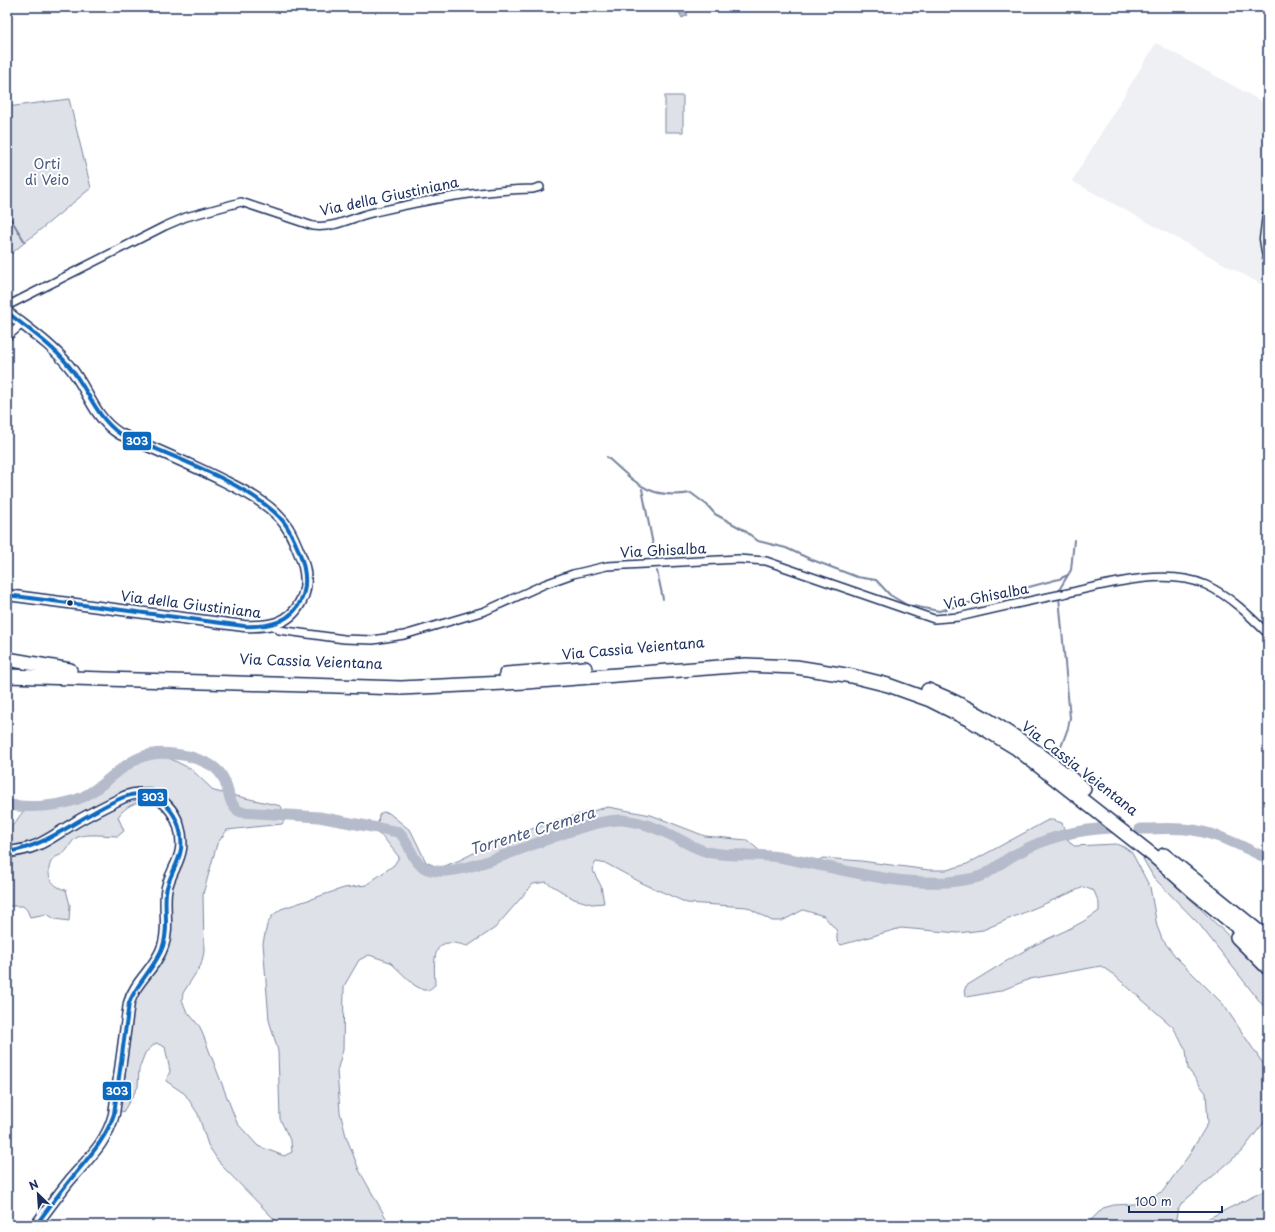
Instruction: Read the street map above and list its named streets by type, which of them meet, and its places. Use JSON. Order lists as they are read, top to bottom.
{
  "streets": {
    "highway": ["Via Cassia Veientana"],
    "street": ["Via della Giustiniana", "Via Ghisalba"]
  },
  "crossings": [
    ["Via della Giustiniana", "Via Ghisalba"]
  ],
  "water": ["Torrente Cremera"],
  "parks": ["Orti di Veio"],
  "lines": ["transit line 303"],
  "scale_bar": "100 m",
  "north": "top left"
}
